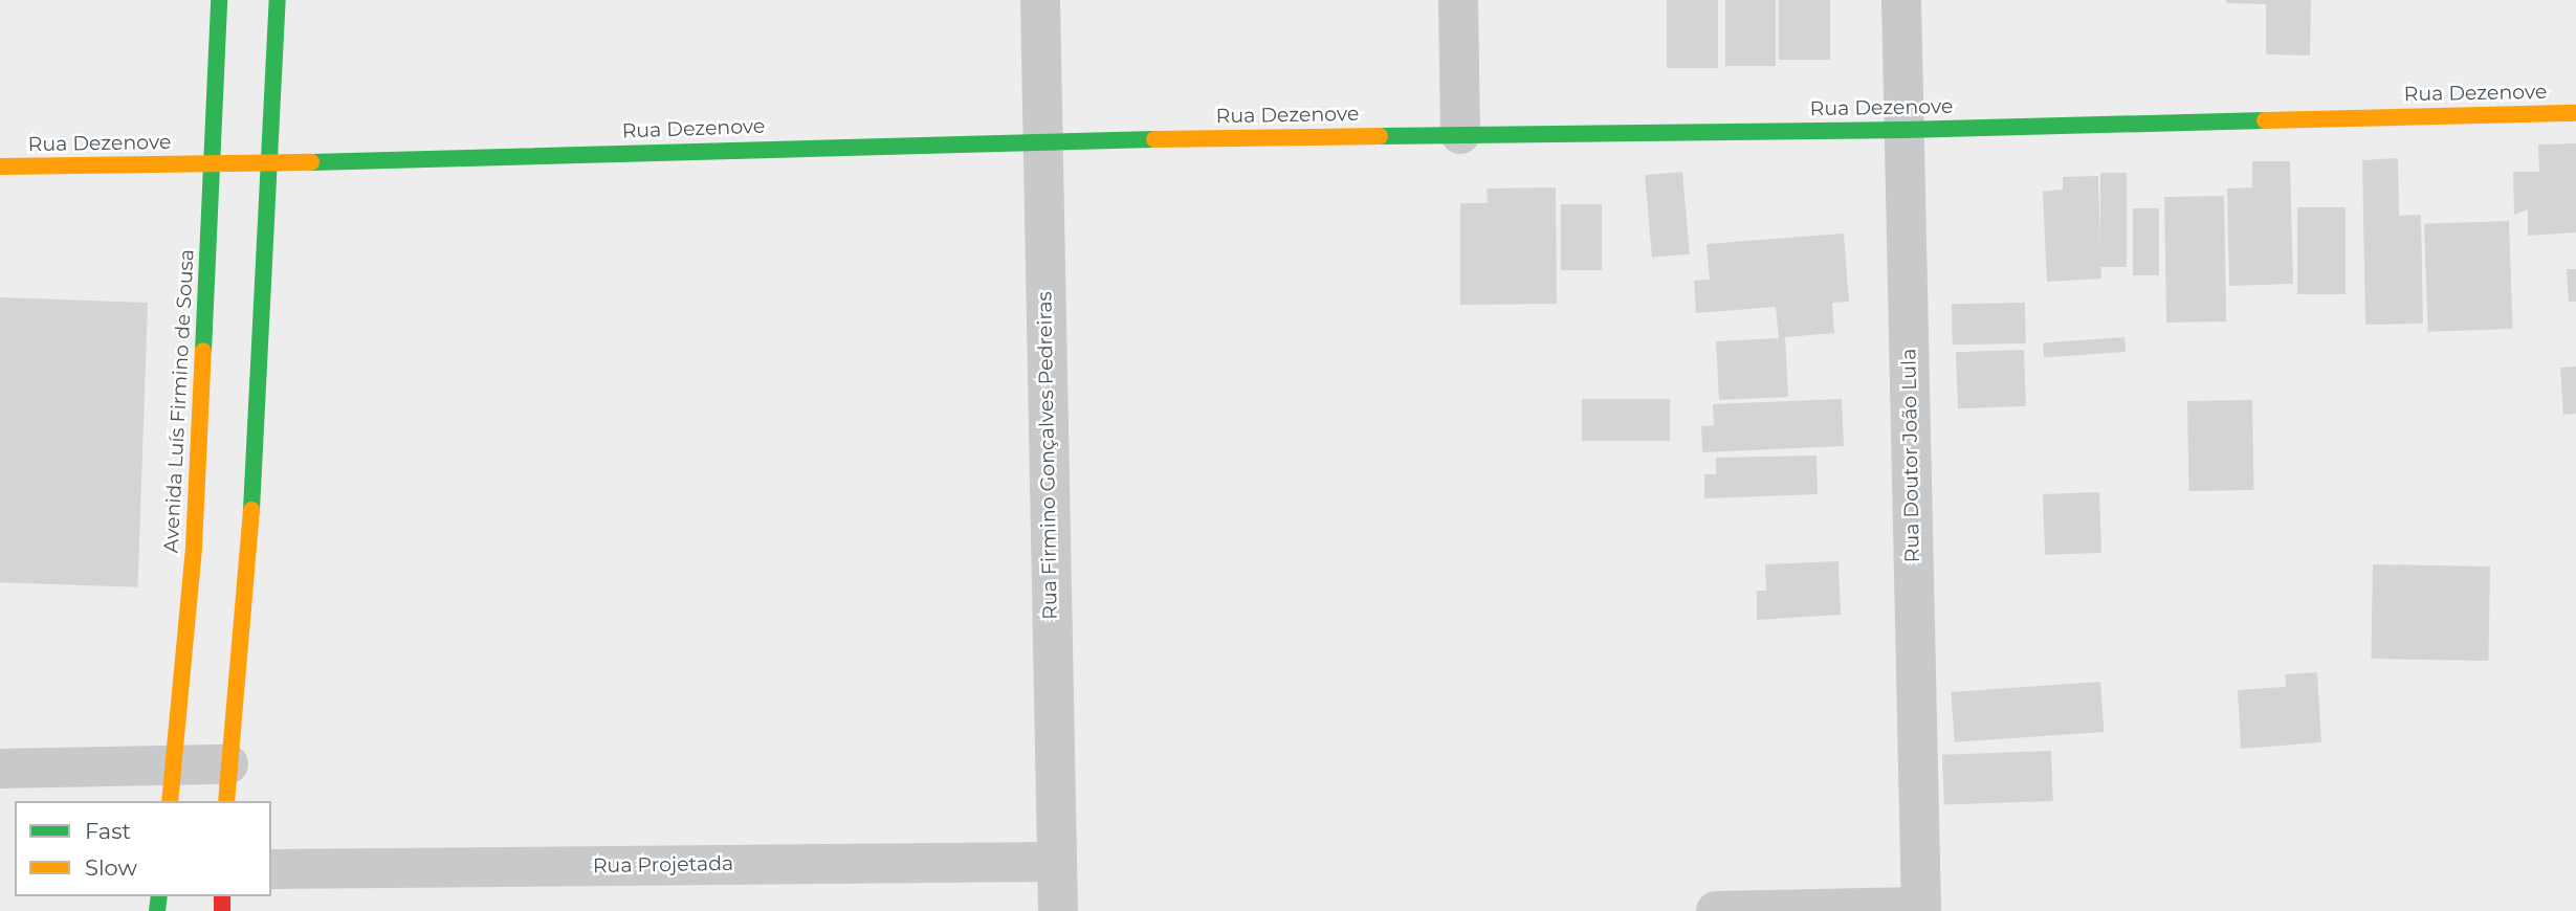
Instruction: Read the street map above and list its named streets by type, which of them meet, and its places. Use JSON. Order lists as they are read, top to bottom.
{
  "streets": {
    "street": [
      "Rua Dezenove",
      "Avenida Luís Firmino de Sousa",
      "Rua Firmino Gonçalves Pedreiras",
      "Rua Doutor João Lula",
      "Rua Projetada"
    ]
  },
  "crossings": [
    ["Rua Dezenove", "Avenida Luís Firmino de Sousa"],
    ["Rua Dezenove", "Rua Firmino Gonçalves Pedreiras"],
    ["Rua Dezenove", "Rua Doutor João Lula"],
    ["Rua Firmino Gonçalves Pedreiras", "Rua Projetada"]
  ],
  "legend": ["Fast", "Slow"]
}
